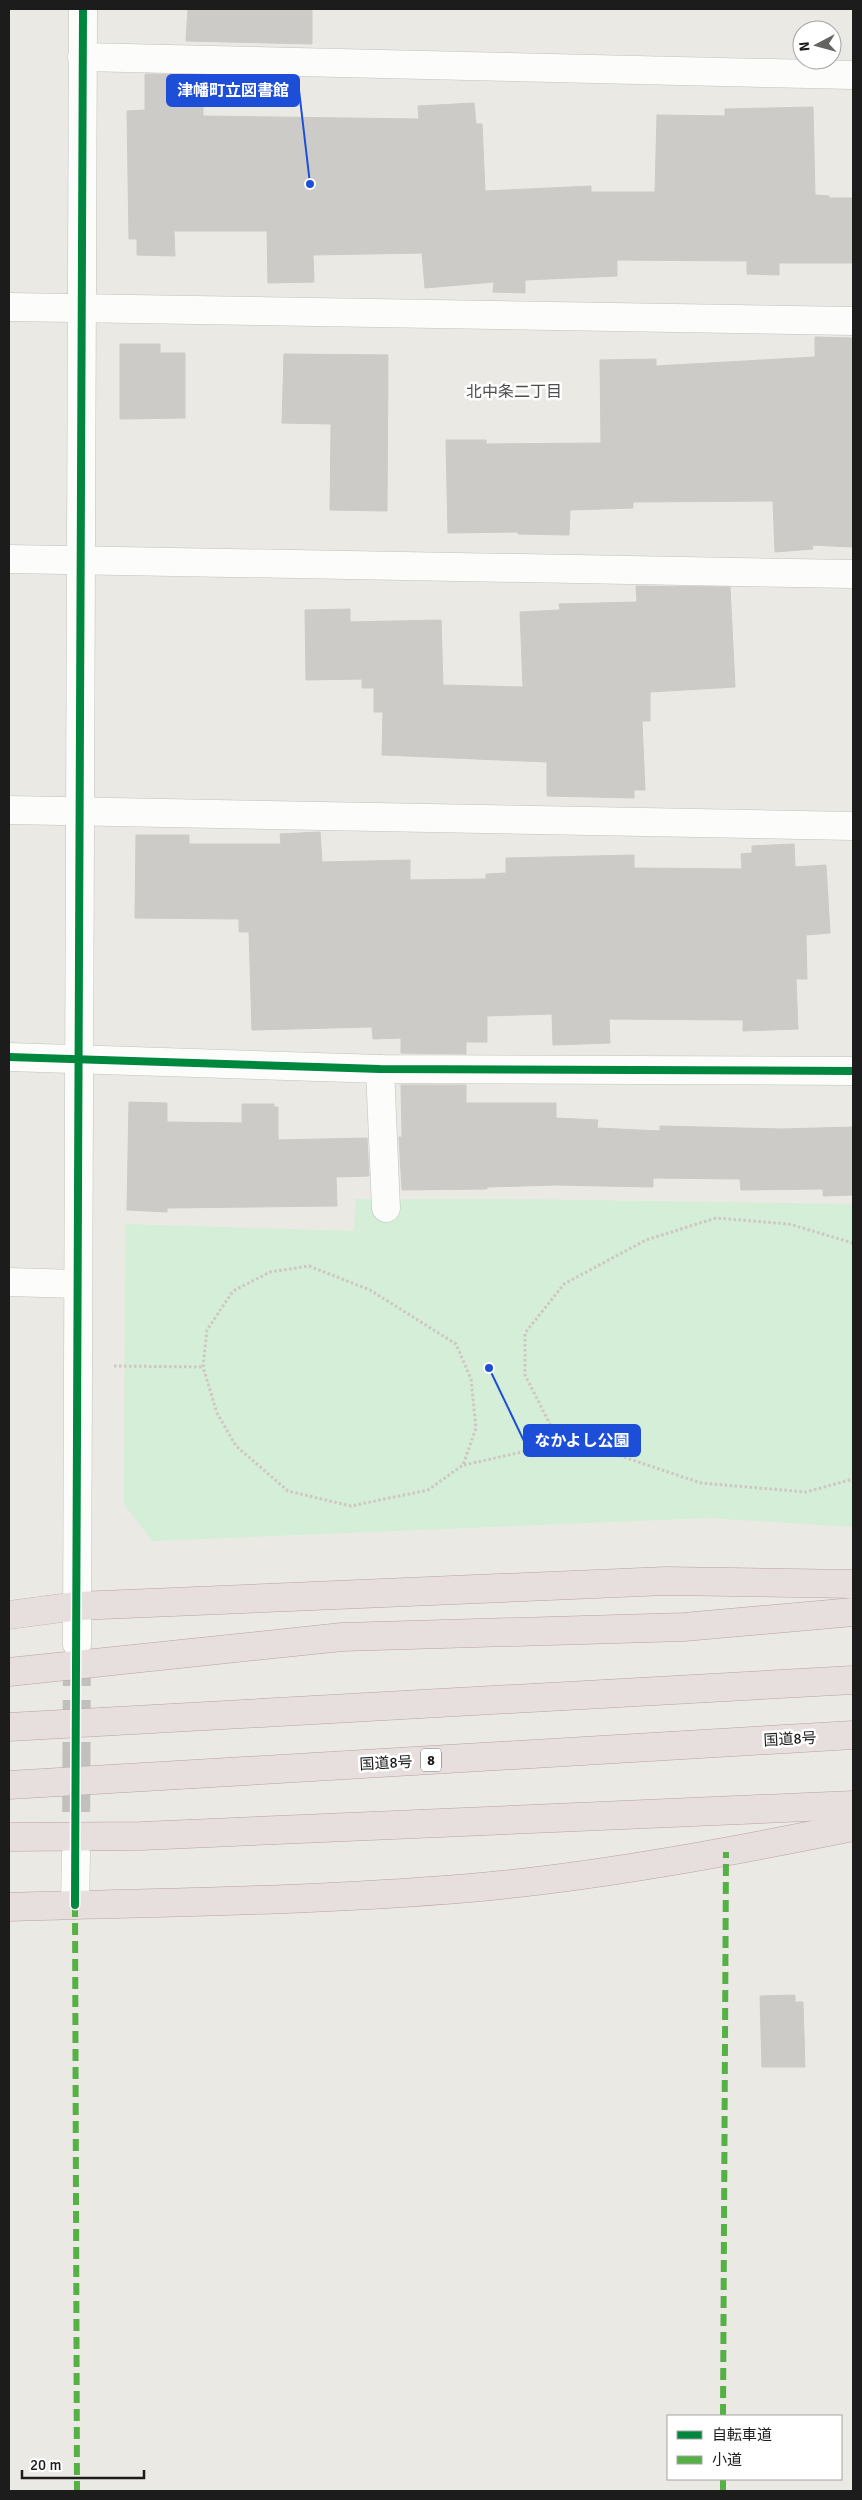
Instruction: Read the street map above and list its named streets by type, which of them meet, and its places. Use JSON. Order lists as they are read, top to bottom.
{
  "streets": {
    "highway": ["国道8号", "8"]
  },
  "districts": ["北中条二丁目"],
  "places": ["津幡町立図書館", "なかよし公園"],
  "legend": ["自転車道", "小道"],
  "scale_bar": "20 m",
  "north": "left"
}
